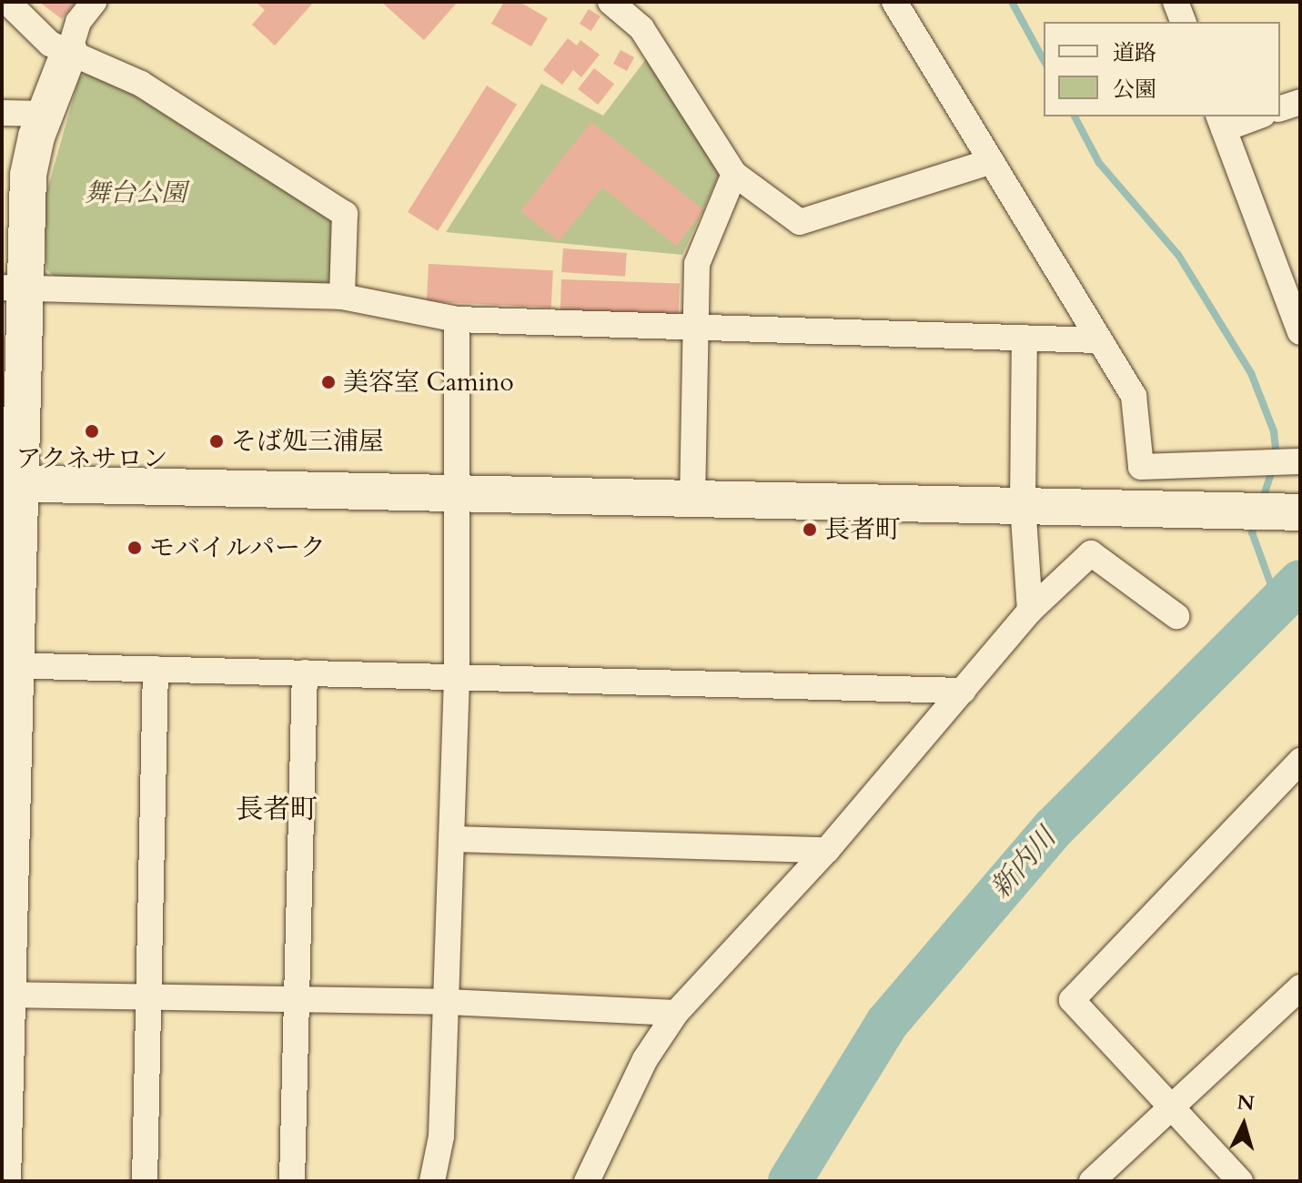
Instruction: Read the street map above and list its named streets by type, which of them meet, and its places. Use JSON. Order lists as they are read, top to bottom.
{
  "districts": ["長者町"],
  "water": ["新内川"],
  "parks": ["舞台公園"],
  "places": [
    "美容室 Camino",
    "アクネサロン",
    "そば処三浦屋",
    "長者町",
    "モバイルパーク"
  ],
  "legend": ["道路", "公園"],
  "north": "top"
}
